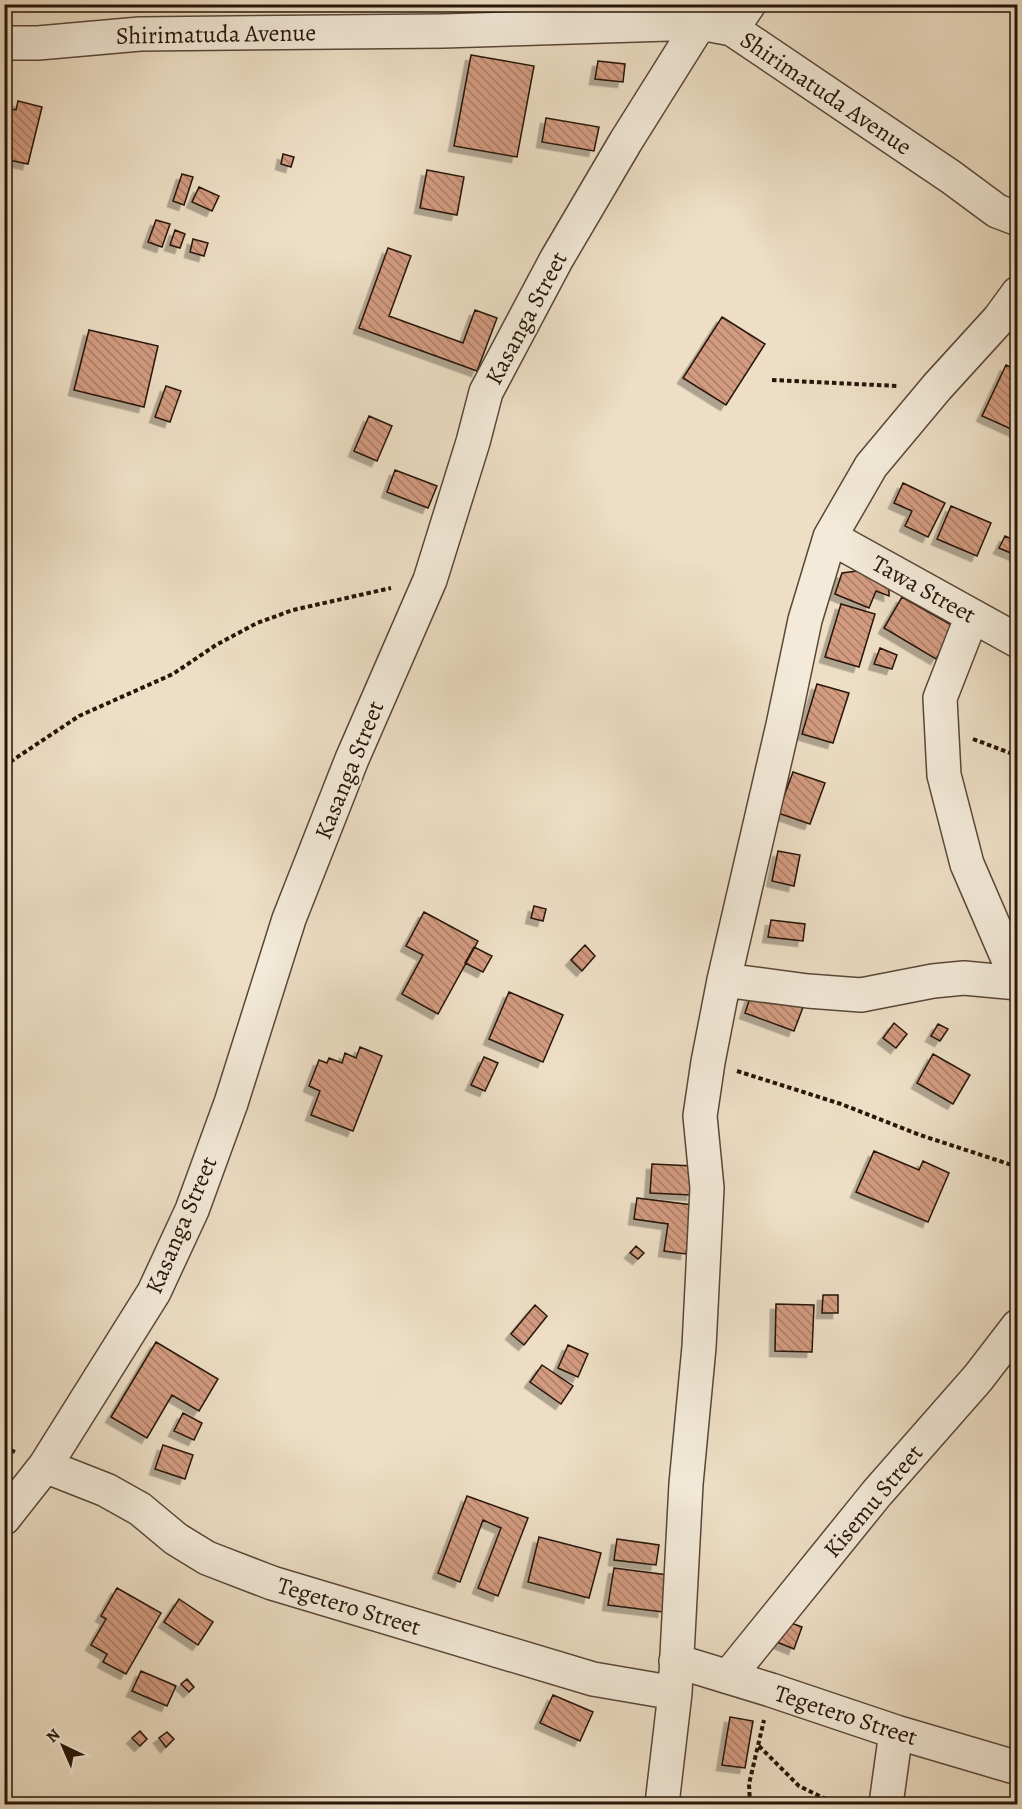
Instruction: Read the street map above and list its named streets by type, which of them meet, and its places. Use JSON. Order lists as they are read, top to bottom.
{
  "streets": {
    "street": [
      "Shirimatuda Avenue",
      "Kasanga Street",
      "Tawa Street",
      "Kisemu Street",
      "Tegetero Street"
    ]
  },
  "crossings": [
    ["Shirimatuda Avenue", "Kasanga Street"],
    ["Kasanga Street", "Tegetero Street"],
    ["Kisemu Street", "Tegetero Street"]
  ],
  "north": "top left"
}
